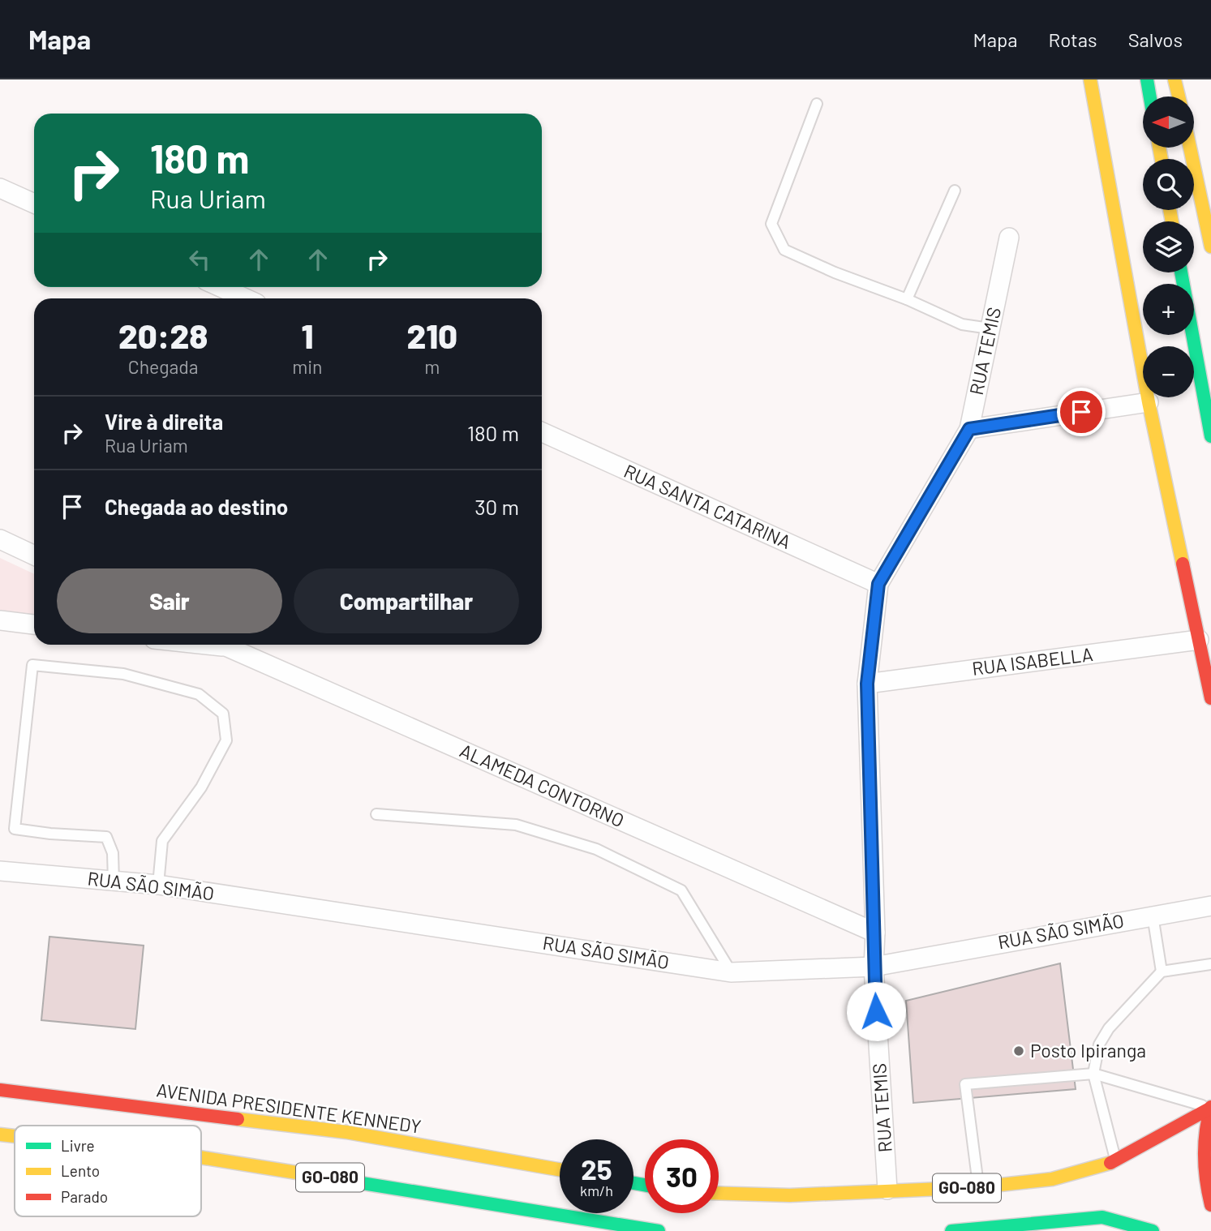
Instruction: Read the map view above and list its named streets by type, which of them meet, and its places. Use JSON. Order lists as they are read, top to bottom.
{
  "streets": {
    "highway": ["AVENIDA PRESIDENTE KENNEDY", "GO-080"],
    "street": [
      "RUA TEMIS",
      "RUA SANTA CATARINA",
      "RUA ISABELLA",
      "ALAMEDA CONTORNO",
      "RUA SÃO SIMÃO"
    ]
  },
  "crossings": [
    ["RUA TEMIS", "RUA SANTA CATARINA"],
    ["RUA TEMIS", "RUA ISABELLA"],
    ["RUA TEMIS", "ALAMEDA CONTORNO"],
    ["RUA TEMIS", "RUA SÃO SIMÃO"],
    ["RUA TEMIS", "GO-080"]
  ],
  "places": ["Posto Ipiranga"],
  "legend": ["Livre", "Lento", "Parado"],
  "north": "left",
  "page": {
    "header": "Mapa",
    "nav": ["Mapa", "Rotas", "Salvos"],
    "map_buttons": ["+", "−"],
    "turn": ["180 m", "Rua Uriam"],
    "eta": [
      "20:28",
      "Chegada",
      "1",
      "min",
      "210",
      "m"
    ],
    "list": [
      {
        "name": "Vire à direita",
        "note": "Rua Uriam",
        "value": "180 m"
      },
      {
        "name": "Chegada ao destino",
        "value": "30 m"
      }
    ],
    "buttons": ["Sair", "Compartilhar"],
    "speed": "25 km/h",
    "limit": "30"
  }
}
